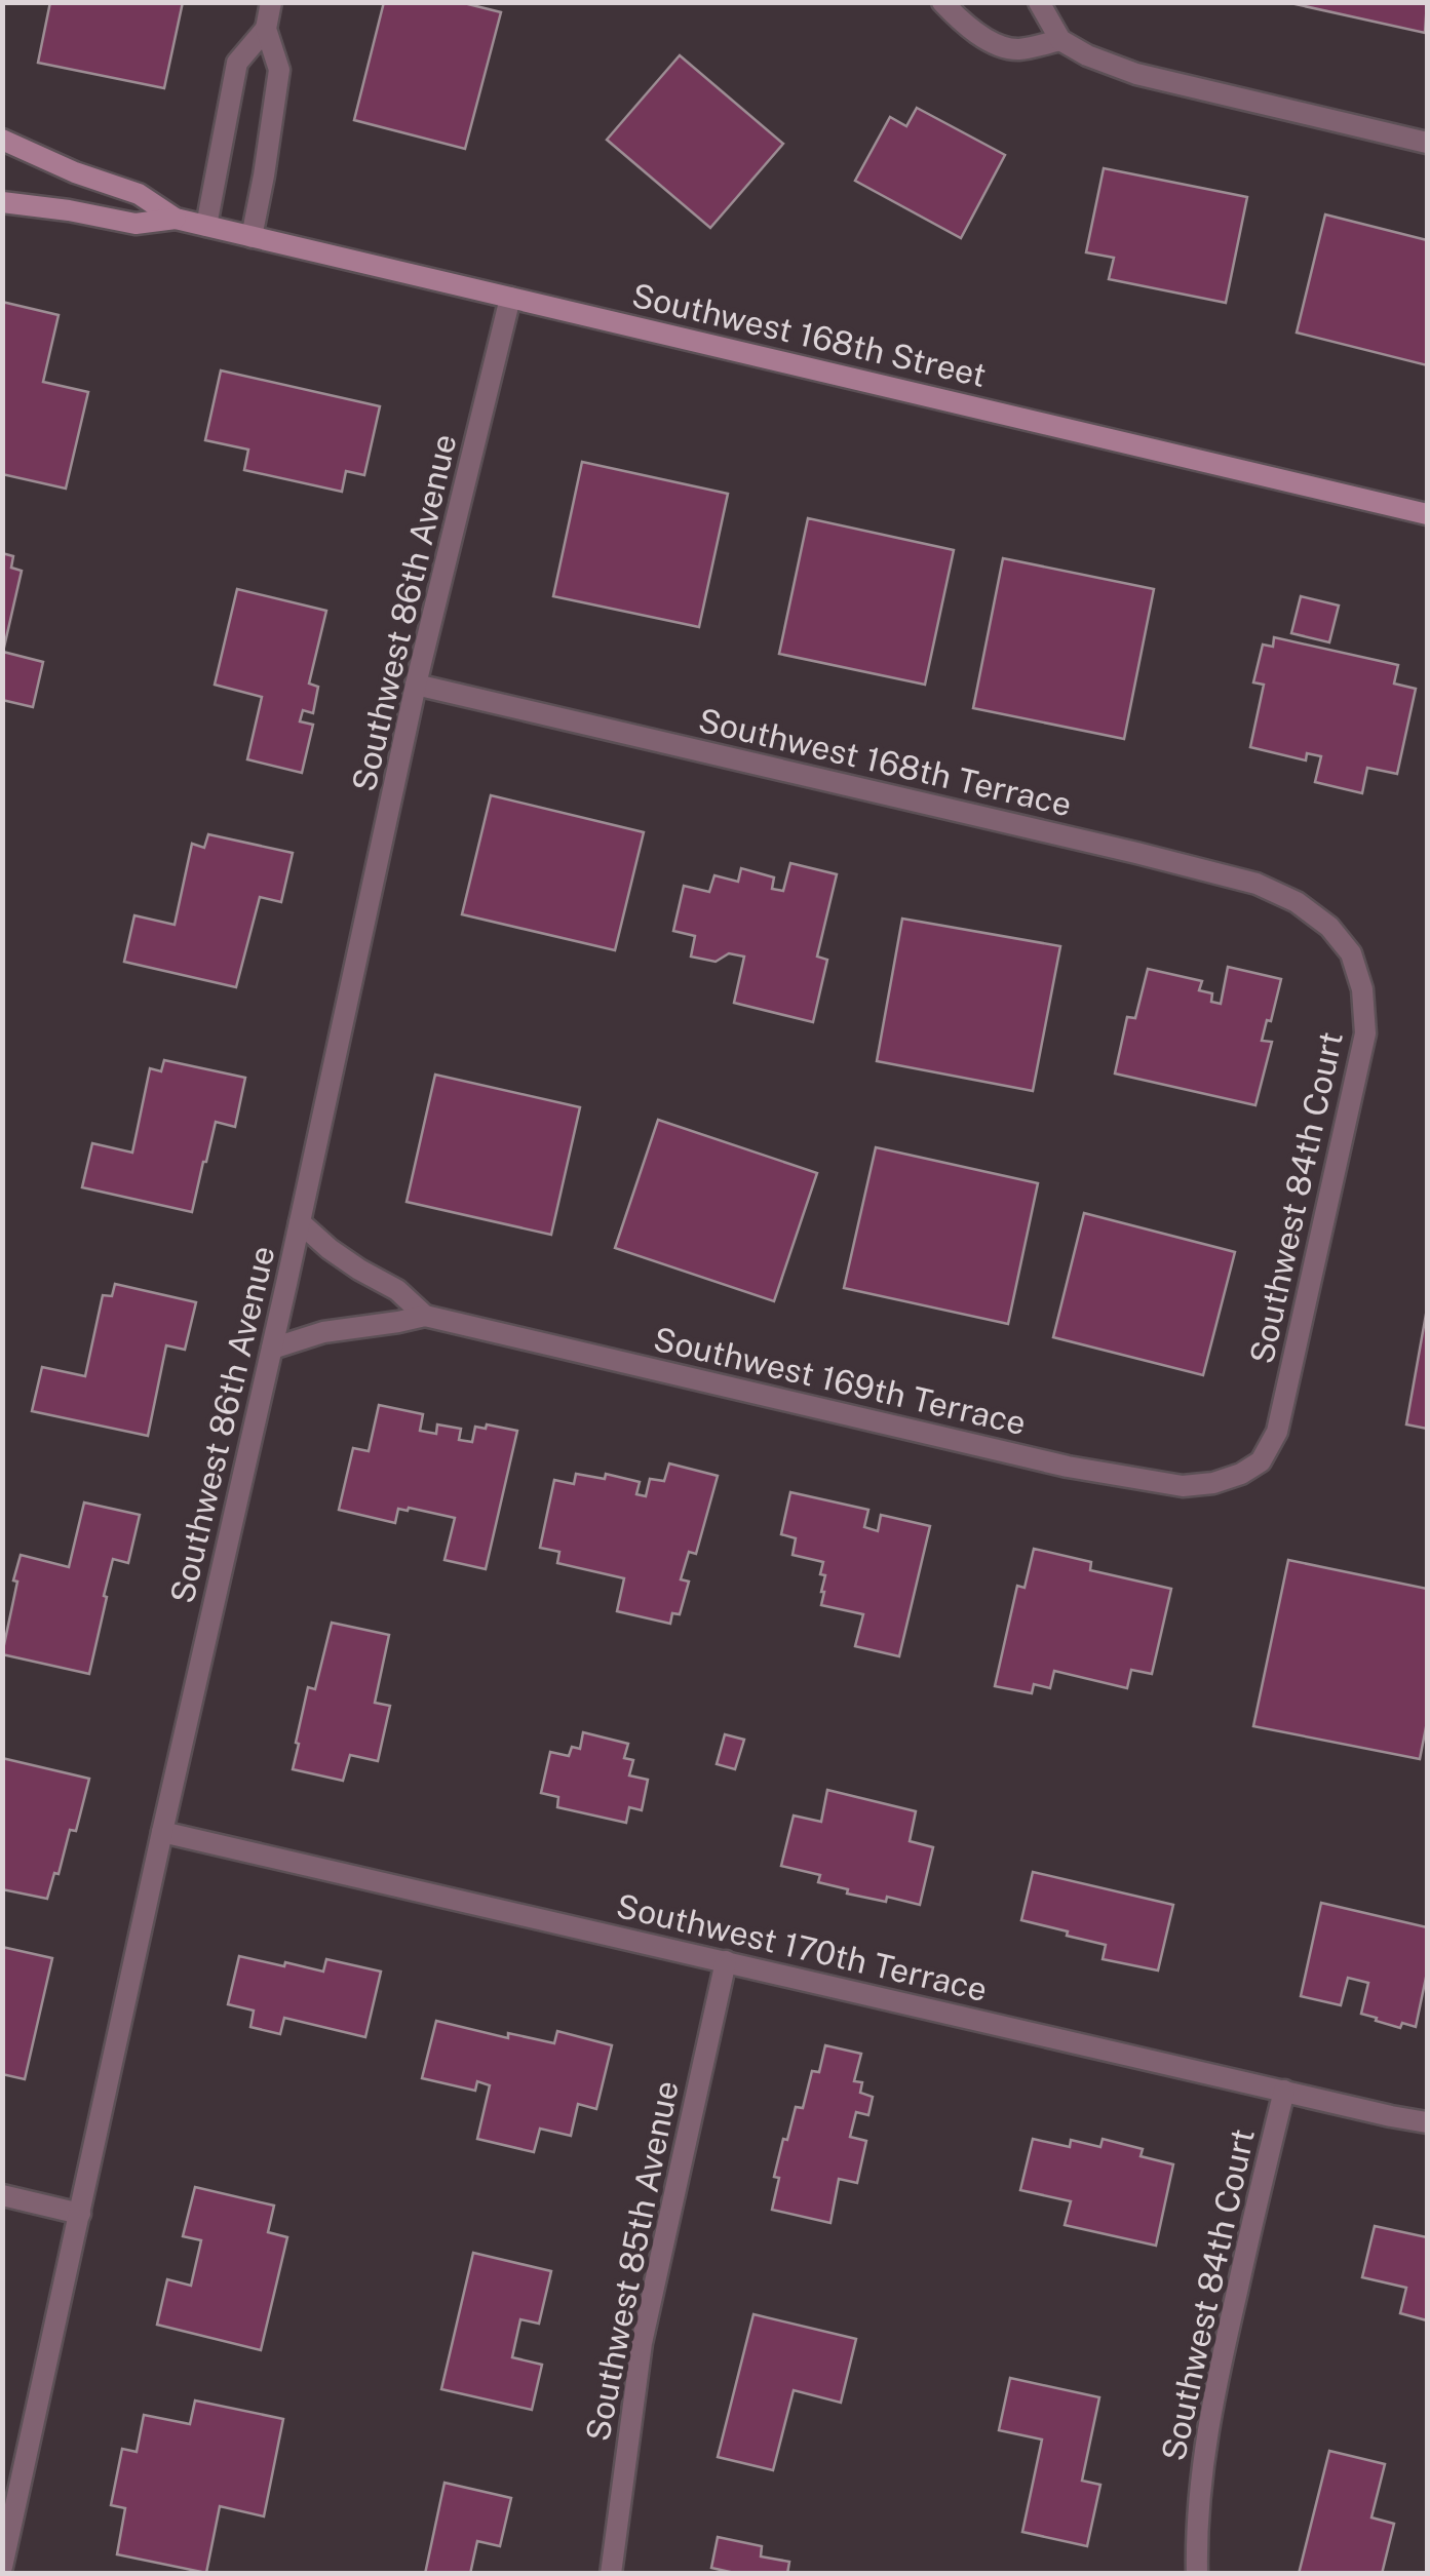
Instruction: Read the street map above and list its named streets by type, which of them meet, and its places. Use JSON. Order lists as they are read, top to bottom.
{
  "streets": {
    "street": [
      "Southwest 168th Street",
      "Southwest 86th Avenue",
      "Southwest 168th Terrace",
      "Southwest 84th Court",
      "Southwest 169th Terrace",
      "Southwest 170th Terrace",
      "Southwest 85th Avenue"
    ]
  },
  "crossings": [
    ["Southwest 168th Street", "Southwest 86th Avenue"],
    ["Southwest 86th Avenue", "Southwest 168th Terrace"],
    ["Southwest 86th Avenue", "Southwest 169th Terrace"],
    ["Southwest 86th Avenue", "Southwest 170th Terrace"],
    ["Southwest 168th Terrace", "Southwest 84th Court"],
    ["Southwest 84th Court", "Southwest 169th Terrace"],
    ["Southwest 84th Court", "Southwest 170th Terrace"],
    ["Southwest 170th Terrace", "Southwest 85th Avenue"]
  ]
}
